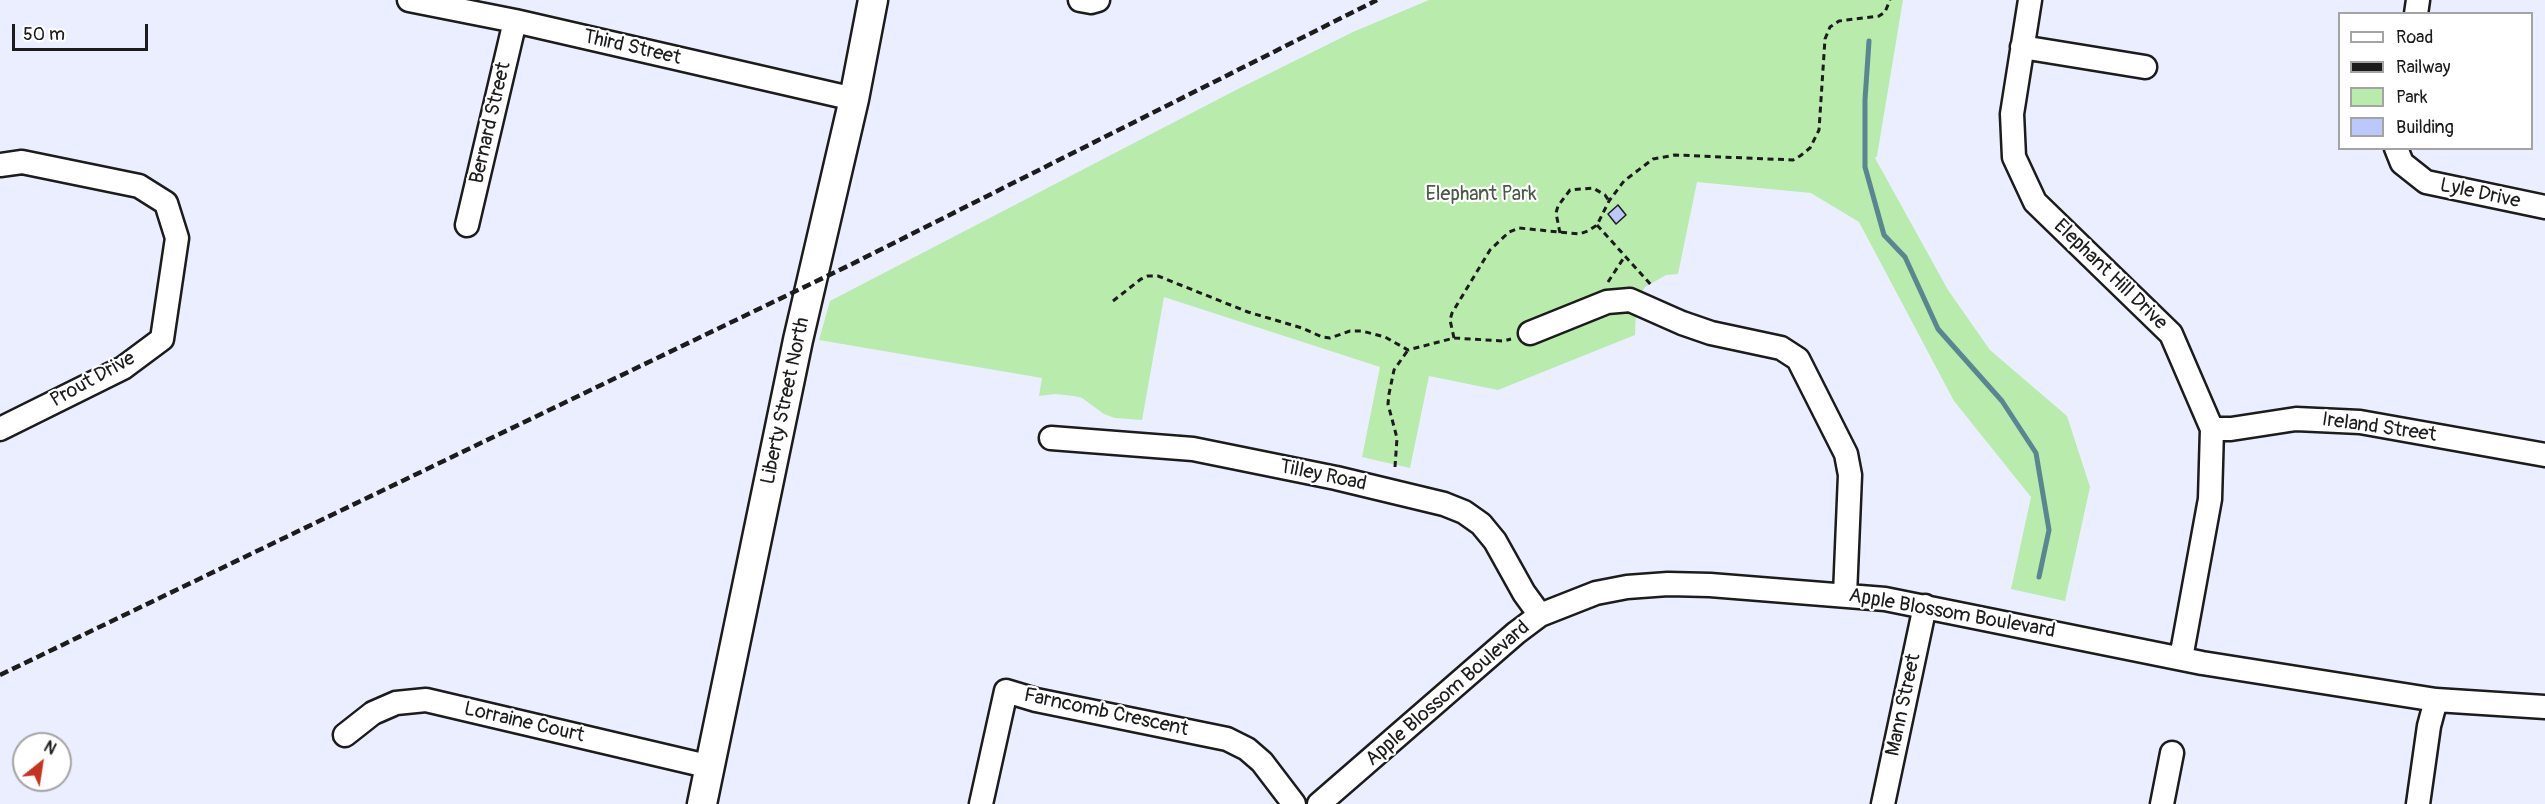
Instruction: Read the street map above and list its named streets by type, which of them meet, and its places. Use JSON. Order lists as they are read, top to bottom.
{
  "streets": {
    "main road": ["Liberty Street North"],
    "street": [
      "Third Street",
      "Bernard Street",
      "Lyle Drive",
      "Elephant Hill Drive",
      "Prout Drive",
      "Ireland Street",
      "Tilley Road",
      "Apple Blossom Boulevard",
      "Mann Street",
      "Farncomb Crescent",
      "Lorraine Court"
    ]
  },
  "crossings": [
    ["Third Street", "Bernard Street"],
    ["Third Street", "Liberty Street North"],
    ["Elephant Hill Drive", "Ireland Street"],
    ["Elephant Hill Drive", "Apple Blossom Boulevard"],
    ["Liberty Street North", "Lorraine Court"],
    ["Tilley Road", "Apple Blossom Boulevard"],
    ["Apple Blossom Boulevard", "Mann Street"]
  ],
  "parks": ["Elephant Park"],
  "legend": [
    "Road",
    "Railway",
    "Park",
    "Building"
  ],
  "scale_bar": "50 m",
  "north": "top right"
}
